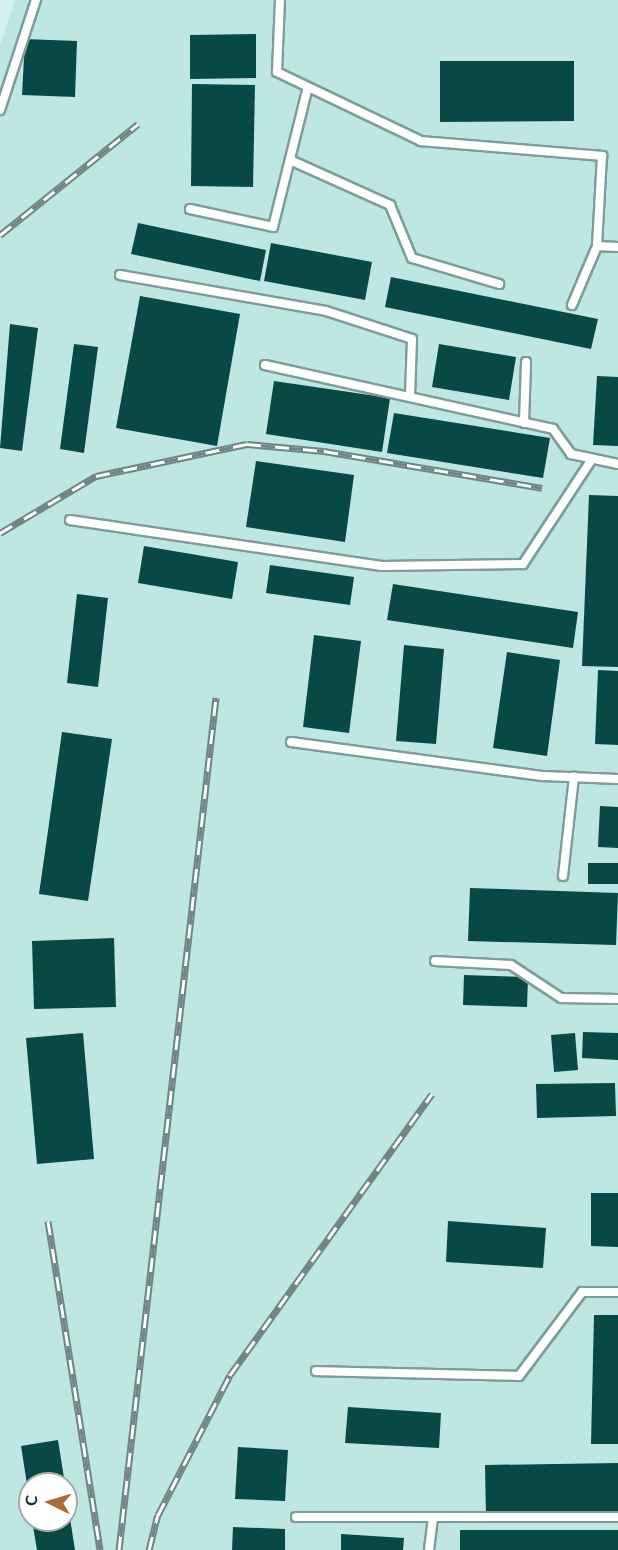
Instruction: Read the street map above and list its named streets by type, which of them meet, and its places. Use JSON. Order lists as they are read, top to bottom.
{
  "north": "left"
}
